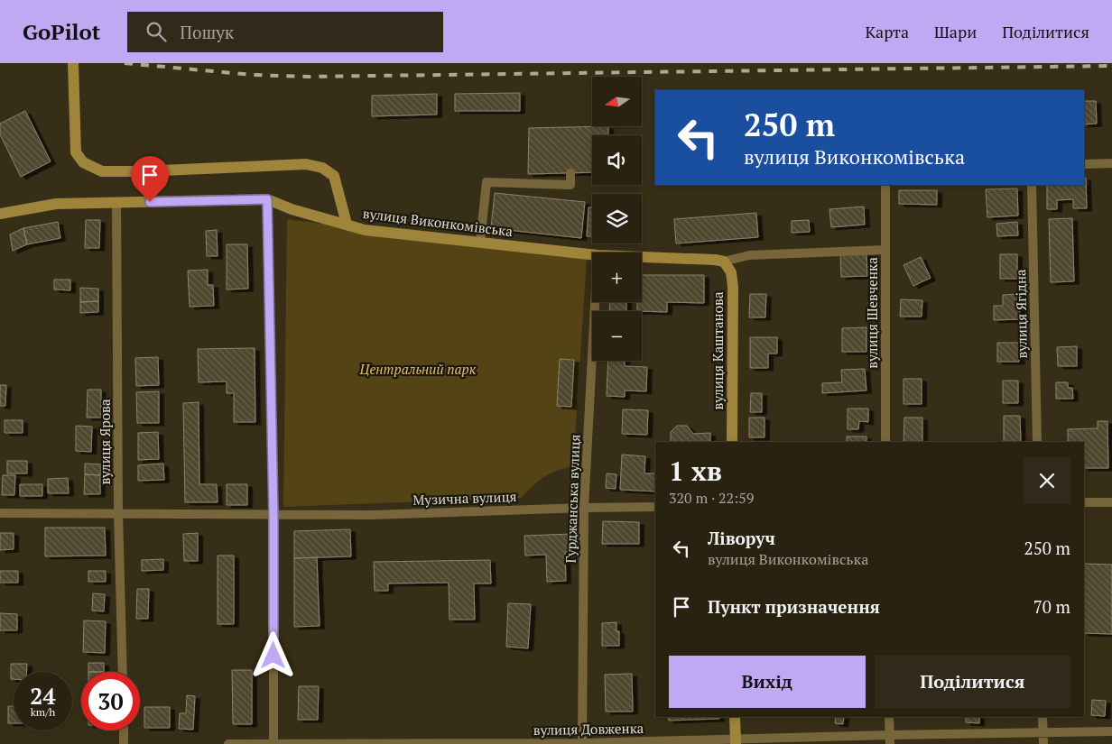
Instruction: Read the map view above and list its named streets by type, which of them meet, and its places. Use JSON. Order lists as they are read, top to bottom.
{
  "streets": {
    "street": [
      "вулиця Виконкомівська",
      "вулиця Шевченка",
      "вулиця Ягідна",
      "вулиця Каштанова",
      "вулиця Ярова",
      "Музична вулиця",
      "Гурджанська вулиця",
      "вулиця Довженка"
    ]
  },
  "crossings": [
    ["вулиця Виконкомівська", "вулиця Шевченка"],
    ["вулиця Виконкомівська", "вулиця Каштанова"],
    ["вулиця Виконкомівська", "вулиця Ярова"],
    ["вулиця Ярова", "Музична вулиця"],
    ["Музична вулиця", "Гурджанська вулиця"],
    ["Гурджанська вулиця", "вулиця Довженка"]
  ],
  "parks": ["Центральний парк"],
  "north": "left",
  "page": {
    "header": "GoPilot",
    "search": "Пошук",
    "nav": ["Карта", "Шари", "Поділитися"],
    "map_buttons": ["+", "−"],
    "turn": ["250 m", "вулиця Виконкомівська"],
    "heading": ["1 хв", "320 m · 22:59"],
    "list": [
      {
        "name": "Ліворуч",
        "note": "вулиця Виконкомівська",
        "value": "250 m"
      },
      {
        "name": "Пункт призначення",
        "value": "70 m"
      }
    ],
    "buttons": ["Вихід", "Поділитися"],
    "speed": "24 km/h",
    "limit": "30"
  }
}
